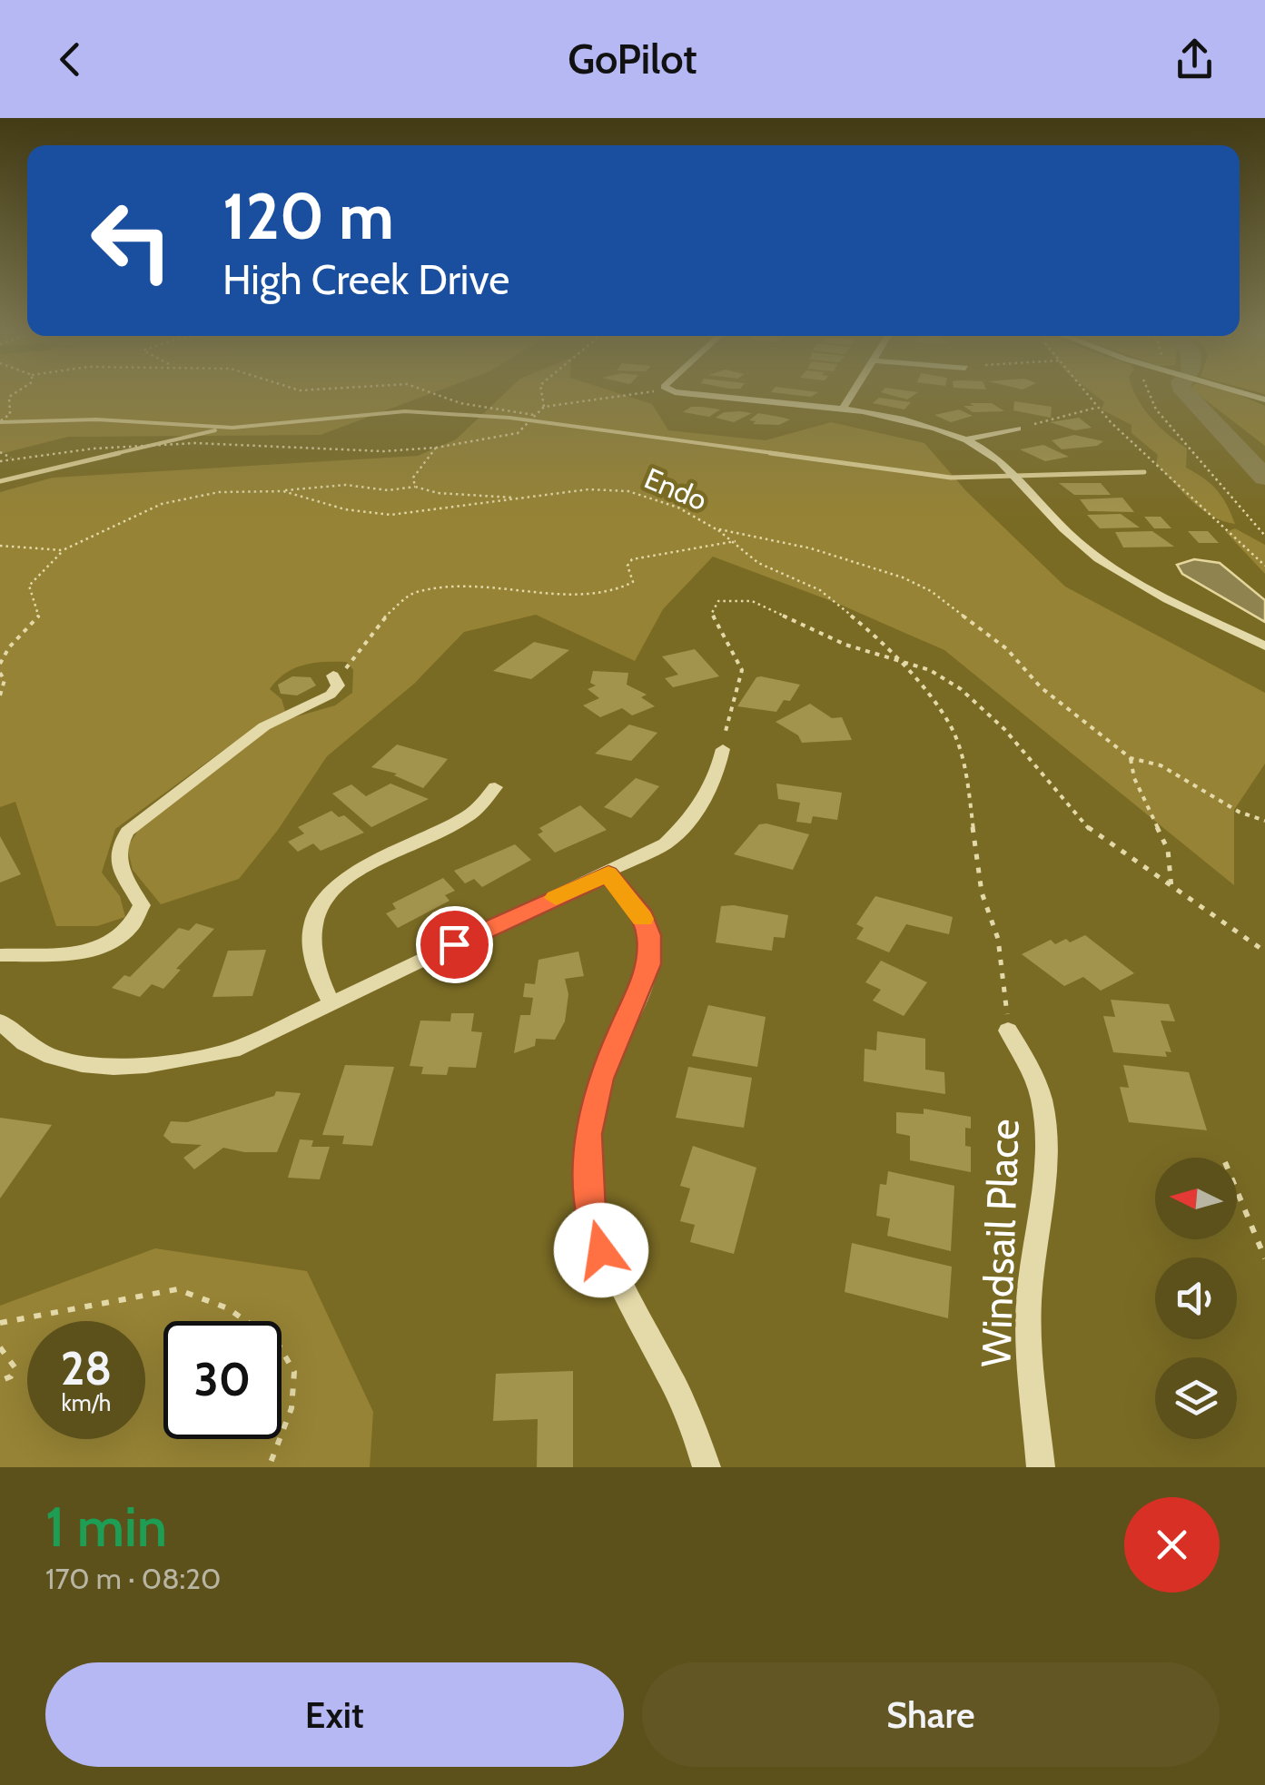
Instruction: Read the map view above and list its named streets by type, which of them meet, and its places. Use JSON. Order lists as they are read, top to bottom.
{
  "streets": {
    "street": ["Windsail Place"],
    "path": ["Endo"]
  },
  "north": "left",
  "page": {
    "header": "GoPilot",
    "turn": ["120 m", "High Creek Drive"],
    "speed": "28 km/h",
    "limit": "30",
    "heading": ["1 min", "170 m · 08:20"],
    "buttons": ["Exit", "Share"]
  }
}
